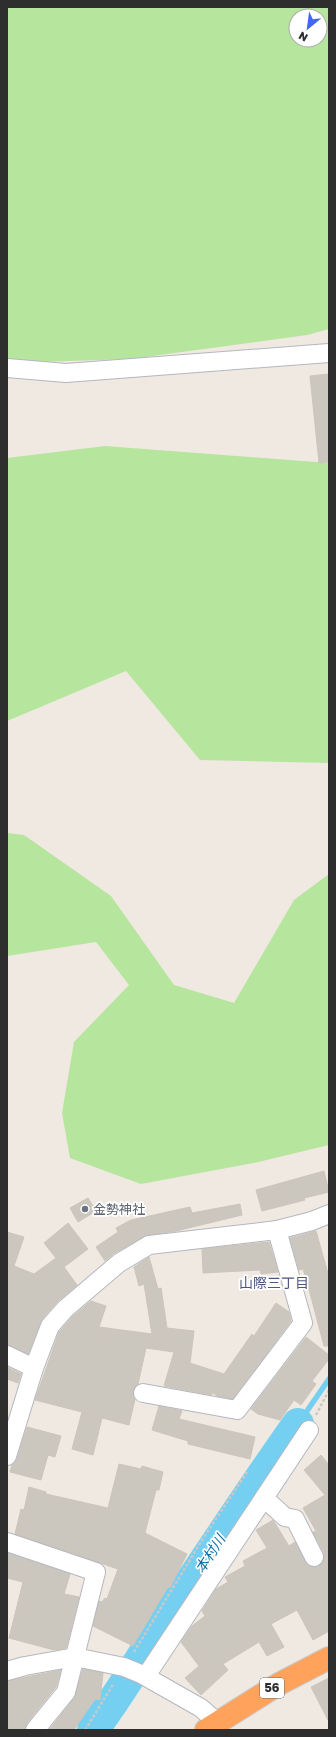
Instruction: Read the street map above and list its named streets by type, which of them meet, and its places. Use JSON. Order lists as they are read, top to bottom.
{
  "streets": {
    "highway": ["56"]
  },
  "districts": ["山際三丁目"],
  "water": ["本村川"],
  "places": ["金勢神社"],
  "north": "bottom left"
}
